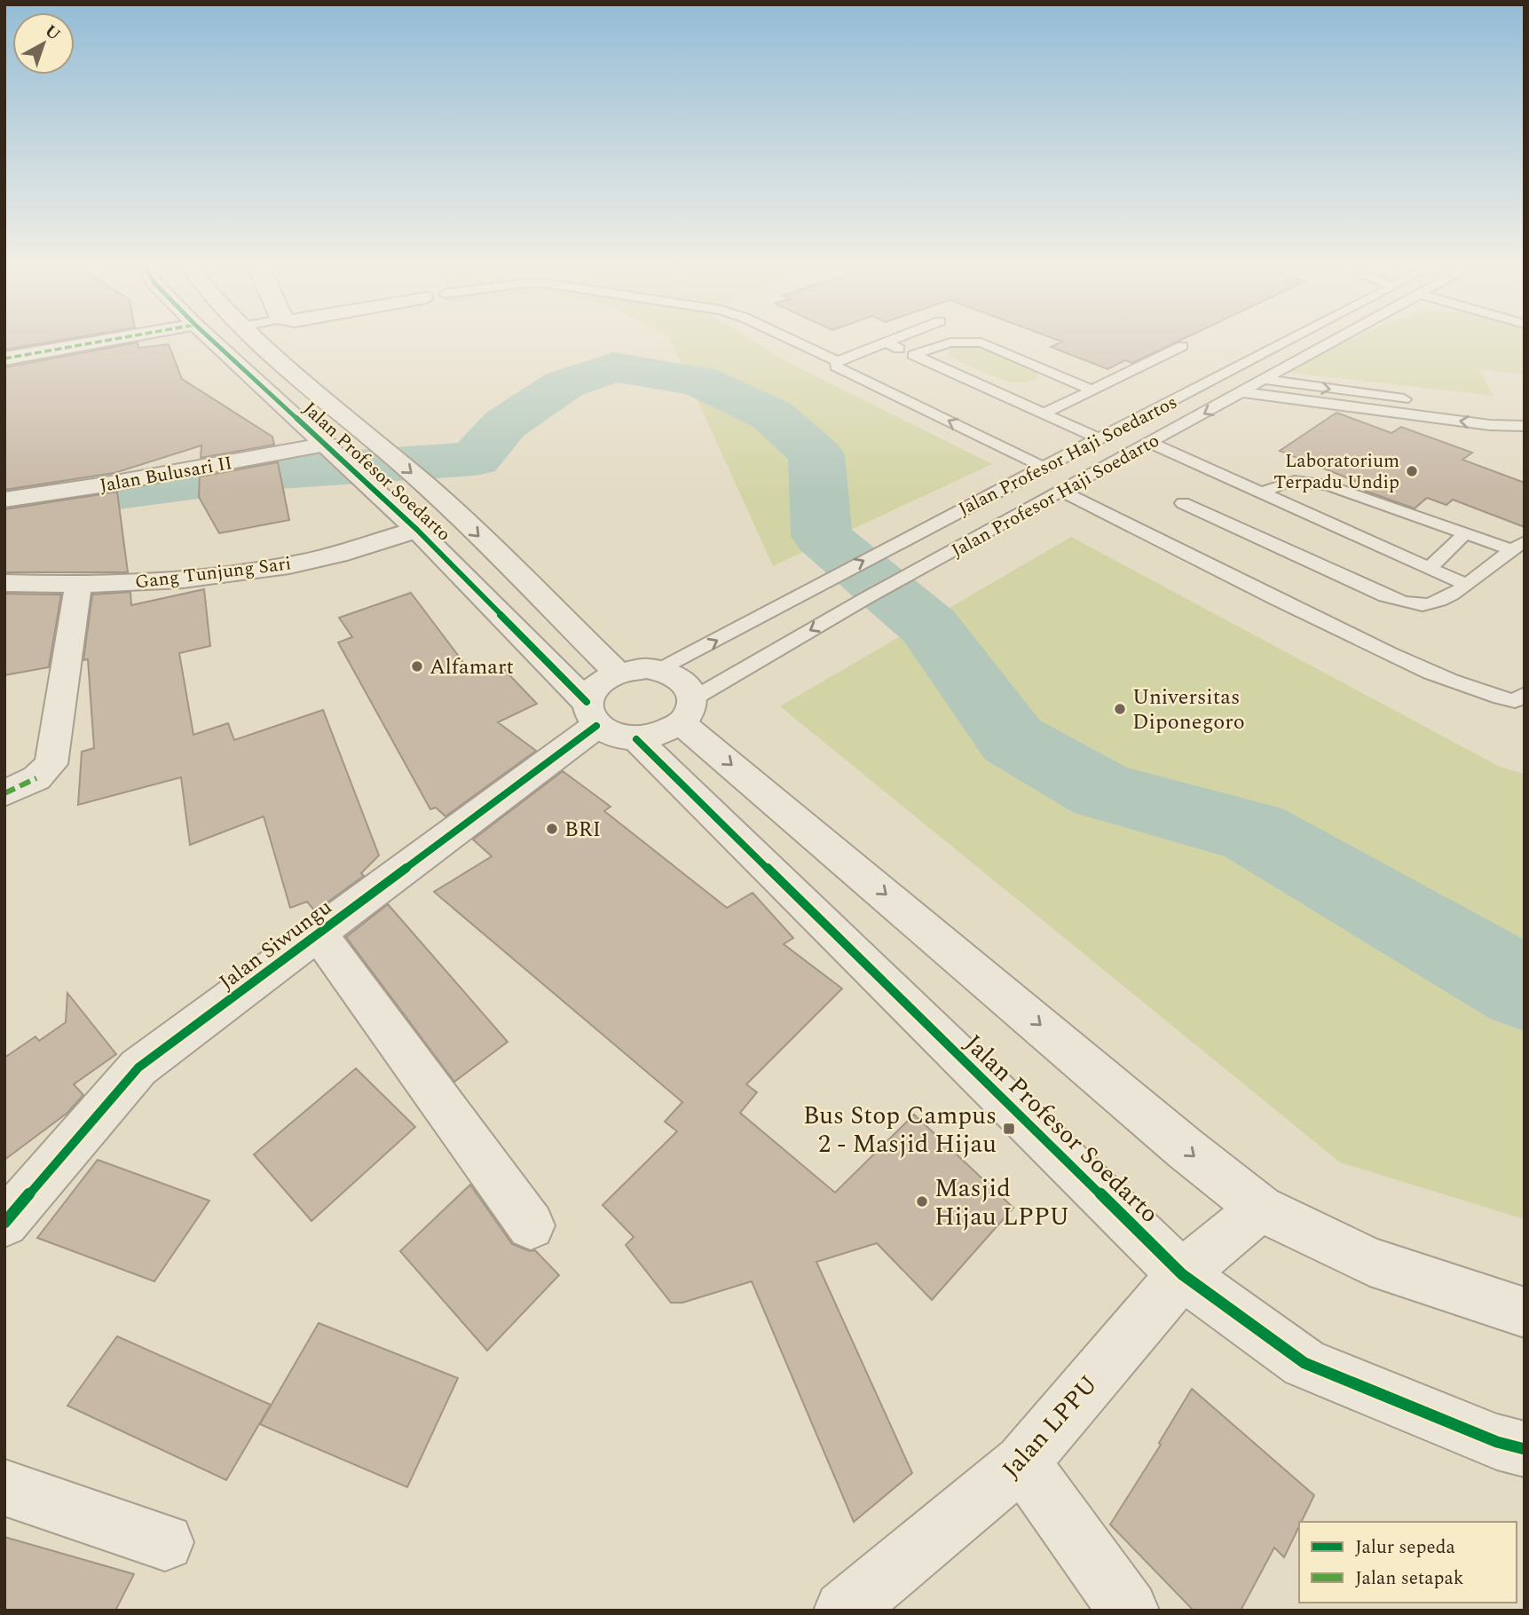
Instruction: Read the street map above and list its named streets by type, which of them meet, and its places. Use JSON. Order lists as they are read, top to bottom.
{
  "streets": {
    "street": [
      "Jalan Profesor Soedarto",
      "Jalan Bulusari II",
      "Gang Tunjung Sari",
      "Jalan Siwungu",
      "Jalan LPPU"
    ],
    "lane": ["Jalan Profesor Haji Soedartos", "Jalan Profesor Haji Soedarto"]
  },
  "crossings": [
    ["Jalan Profesor Haji Soedartos", "Jalan Profesor Soedarto"],
    ["Jalan Profesor Haji Soedartos", "Jalan Profesor Haji Soedarto"],
    ["Jalan Profesor Haji Soedartos", "Jalan Siwungu"],
    ["Jalan Profesor Soedarto", "Jalan Bulusari II"],
    ["Jalan Profesor Soedarto", "Jalan Profesor Haji Soedarto"],
    ["Jalan Profesor Soedarto", "Gang Tunjung Sari"],
    ["Jalan Profesor Soedarto", "Jalan Siwungu"],
    ["Jalan Profesor Soedarto", "Jalan LPPU"],
    ["Jalan Profesor Haji Soedarto", "Jalan Siwungu"]
  ],
  "one_way": ["Jalan Profesor Haji Soedartos", "Jalan Profesor Haji Soedarto"],
  "places": {
    "other": [
      "Laboratorium Terpadu Undip",
      "Alfamart",
      "Universitas Diponegoro",
      "BRI",
      "Masjid Hijau LPPU"
    ],
    "transit": ["Bus Stop Campus 2 - Masjid Hijau"]
  },
  "legend": ["Jalur sepeda", "Jalan setapak"],
  "north": "top right"
}
